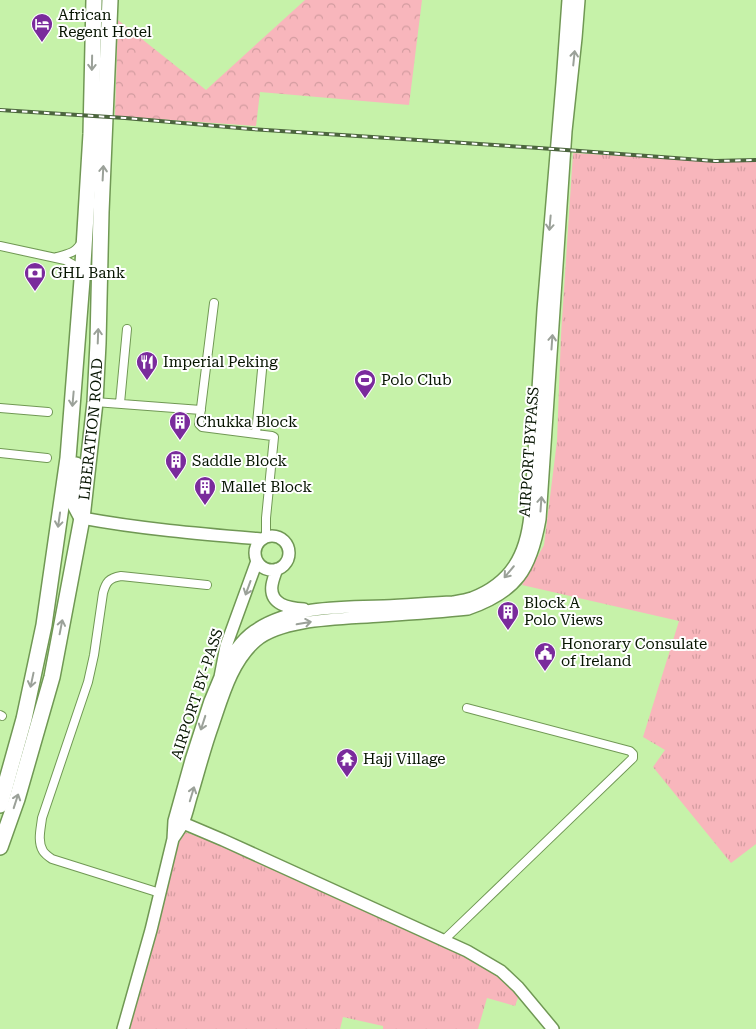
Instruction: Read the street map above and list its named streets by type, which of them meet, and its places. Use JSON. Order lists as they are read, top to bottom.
{
  "streets": {
    "highway": ["LIBERATION ROAD"],
    "main road": ["AIRPORT BYPASS", "AIRPORT BY-PASS"]
  },
  "crossings": [
    ["AIRPORT BYPASS", "AIRPORT BY-PASS"]
  ],
  "places": {
    "hotel": ["African Regent Hotel"],
    "bank": ["GHL Bank"],
    "restaurant": ["Imperial Peking"],
    "sports": ["Polo Club"],
    "building": [
      "Chukka Block",
      "Saddle Block",
      "Mallet Block",
      "Block A Polo Views"
    ],
    "public building": ["Honorary Consulate of Ireland"],
    "temple": ["Hajj Village"]
  }
}
